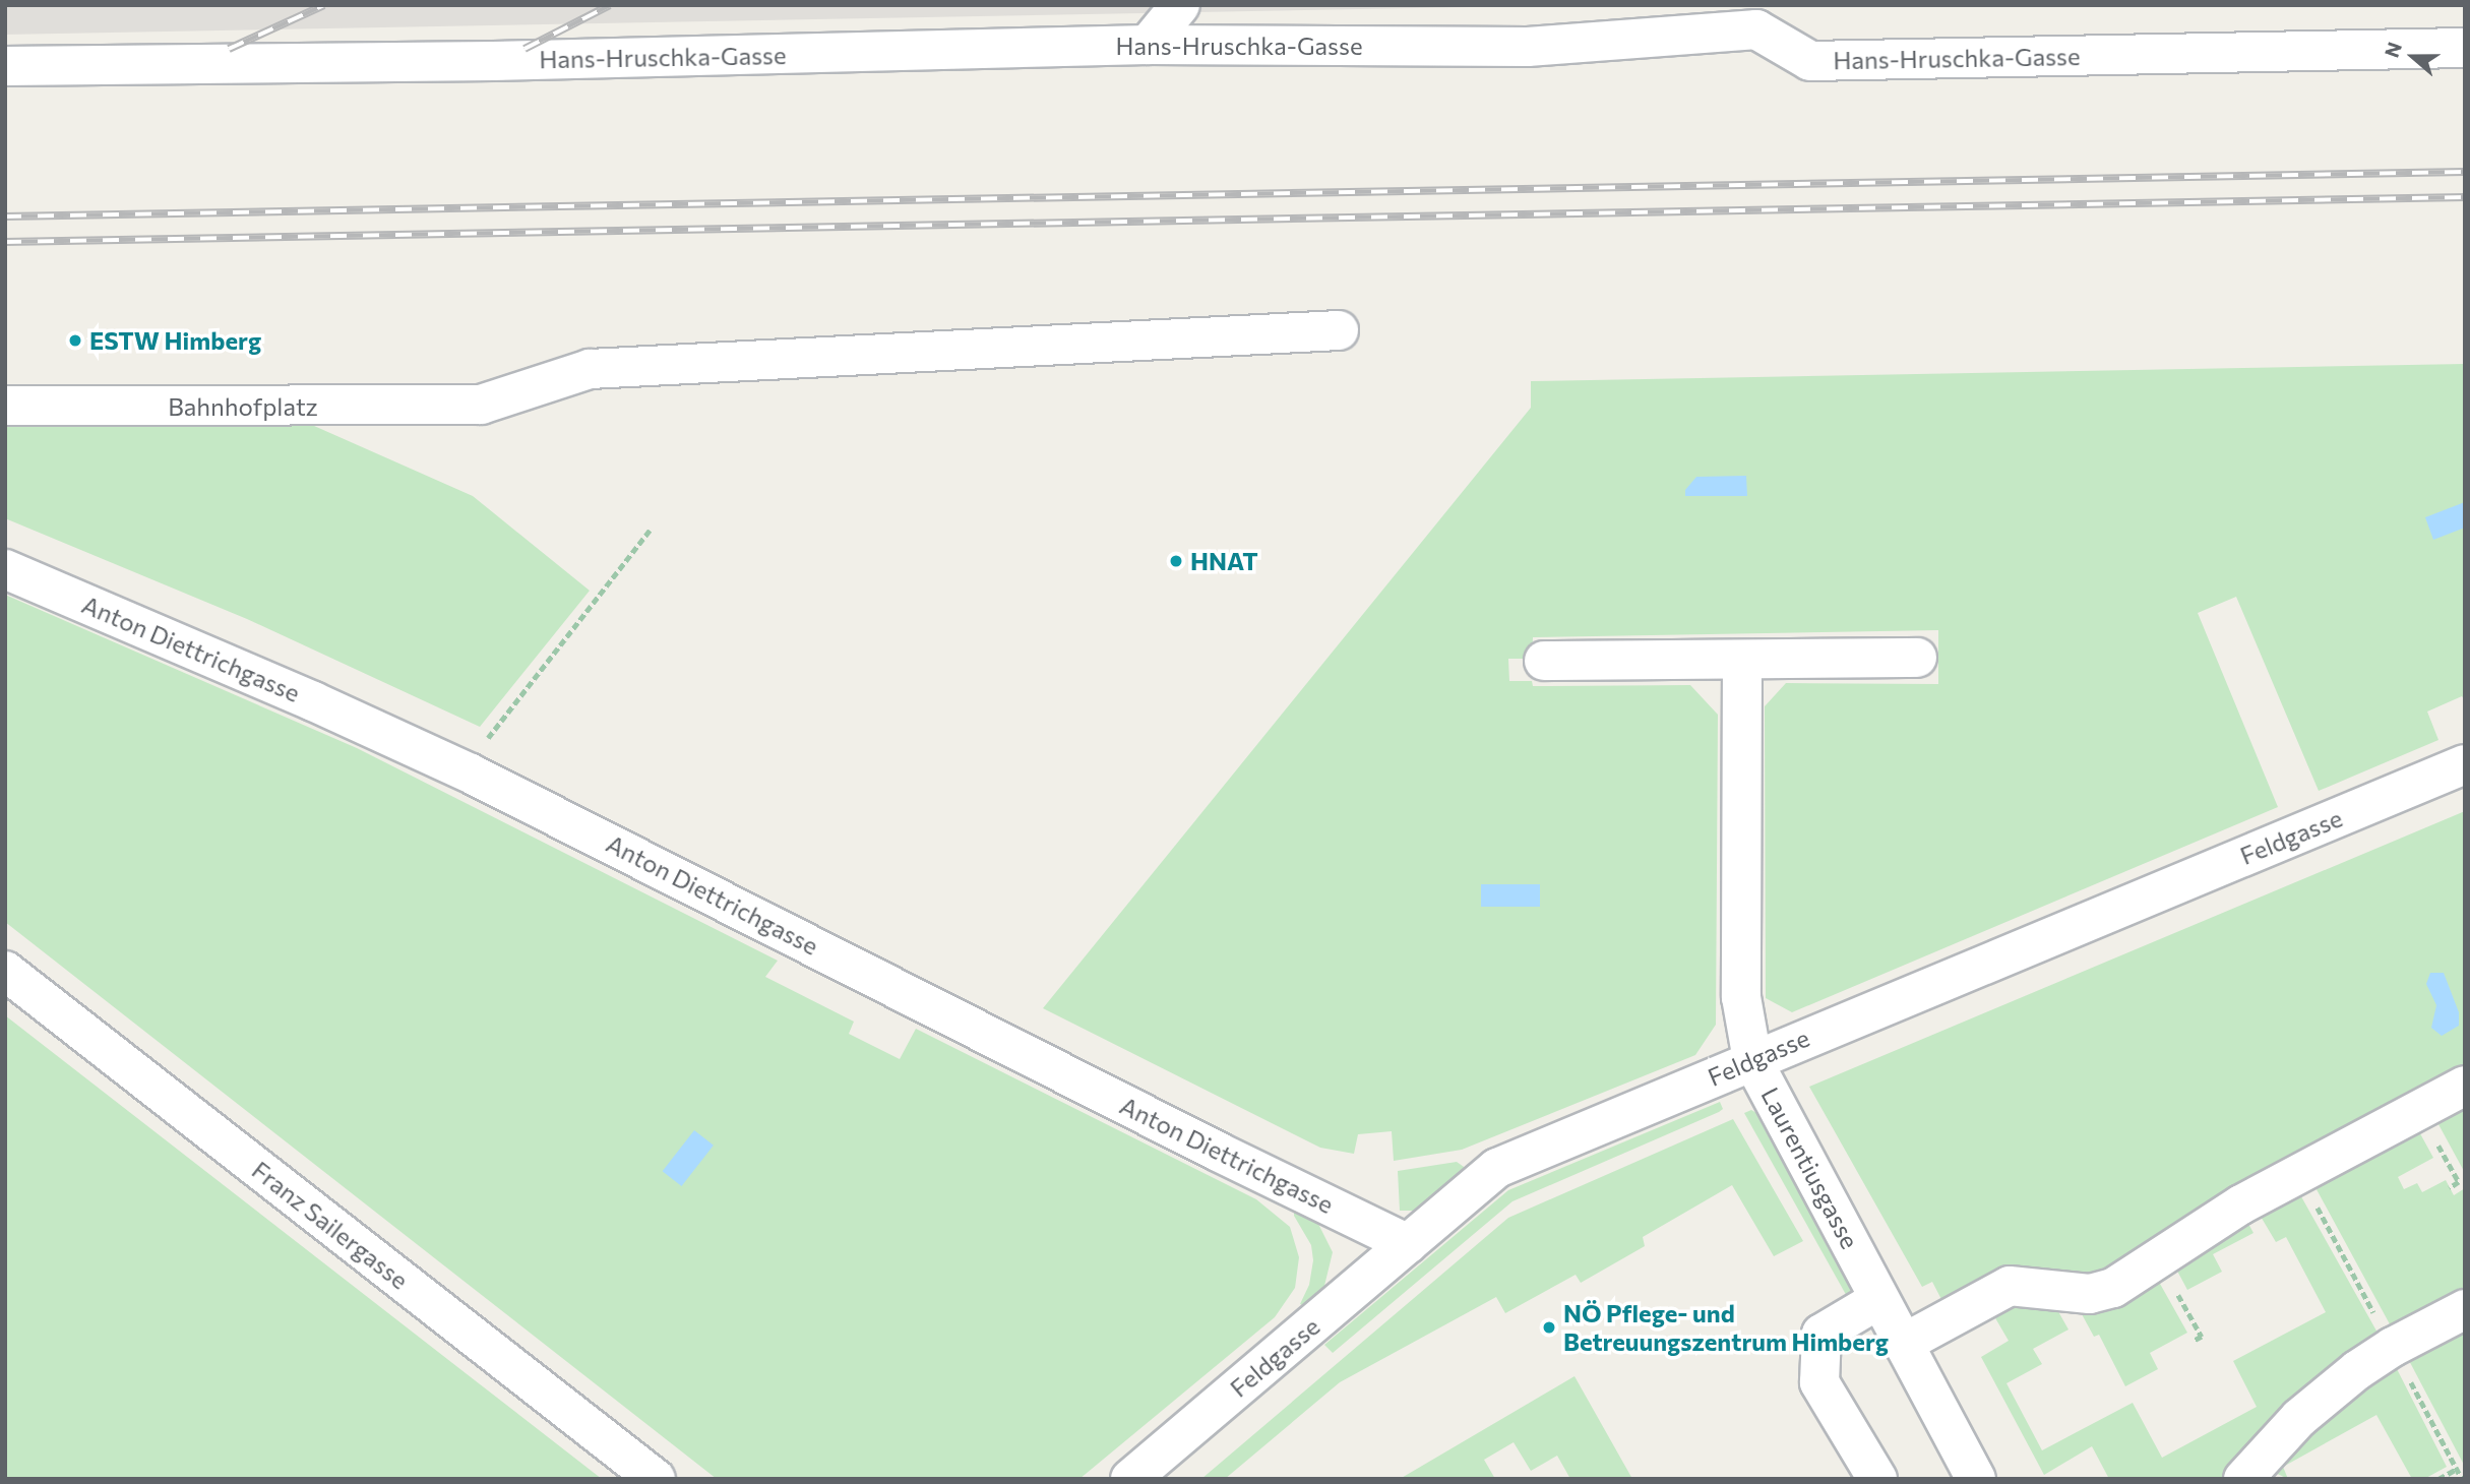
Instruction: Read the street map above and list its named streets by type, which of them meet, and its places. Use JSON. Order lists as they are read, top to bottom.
{
  "streets": {
    "street": [
      "Hans-Hruschka-Gasse",
      "Bahnhofplatz",
      "Anton Diettrichgasse",
      "Feldgasse",
      "Laurentiusgasse",
      "Franz Sailergasse"
    ]
  },
  "crossings": [
    ["Anton Diettrichgasse", "Feldgasse"],
    ["Feldgasse", "Laurentiusgasse"]
  ],
  "places": ["ESTW Himberg", "HNAT", "NÖ Pflege- und Betreuungszentrum Himberg"],
  "north": "left"
}
